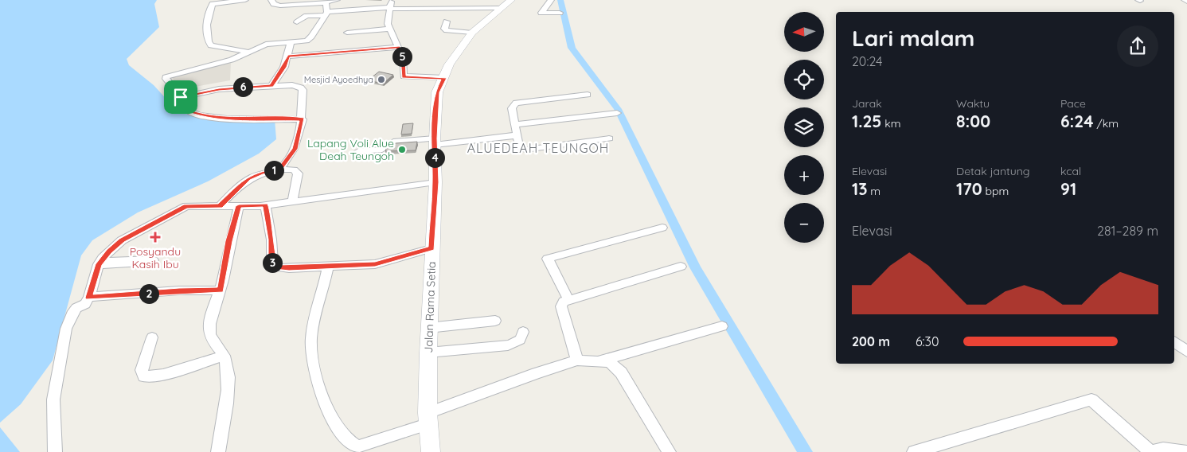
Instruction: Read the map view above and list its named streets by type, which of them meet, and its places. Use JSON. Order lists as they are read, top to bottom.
{
  "streets": {
    "street": ["Jalan Rama Setia"]
  },
  "districts": ["ALUEDEAH TEUNGOH"],
  "places": {
    "other": ["Mesjid Ayoedhya", "Lapang Voli Alue Deah Teungoh"],
    "health": ["Posyandu Kasih Ibu"]
  },
  "north": "left",
  "page": {
    "map_buttons": ["+", "−"],
    "heading": ["Lari malam", "20:24"],
    "pins": [
      "5",
      "6",
      "4",
      "1",
      "3",
      "2"
    ],
    "stats": [
      ["Jarak", "1.25 km"],
      ["Waktu", "8:00"],
      ["Pace", "6:24 /km"],
      ["Elevasi", "13 m"],
      ["Detak jantung", "170 bpm"],
      ["kcal", "91"]
    ],
    "chart": ["Elevasi", "281–289 m"],
    "list": [
      {
        "name": "200 m",
        "note": "6:30"
      }
    ]
  }
}
